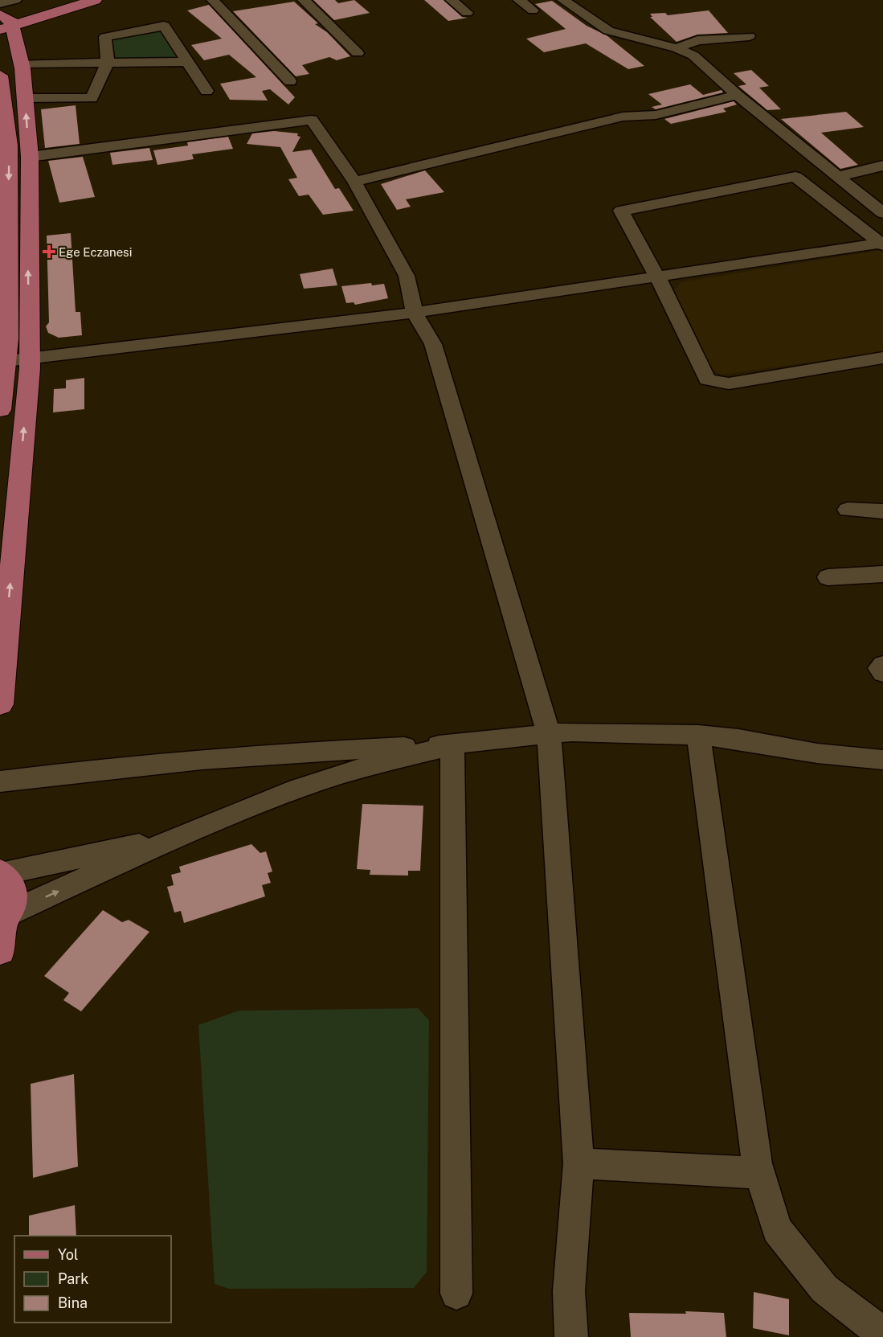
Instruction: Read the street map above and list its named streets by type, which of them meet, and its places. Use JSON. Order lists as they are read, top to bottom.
{
  "places": {
    "health": ["Ege Eczanesi"]
  },
  "legend": ["Yol", "Park", "Bina"]
}
